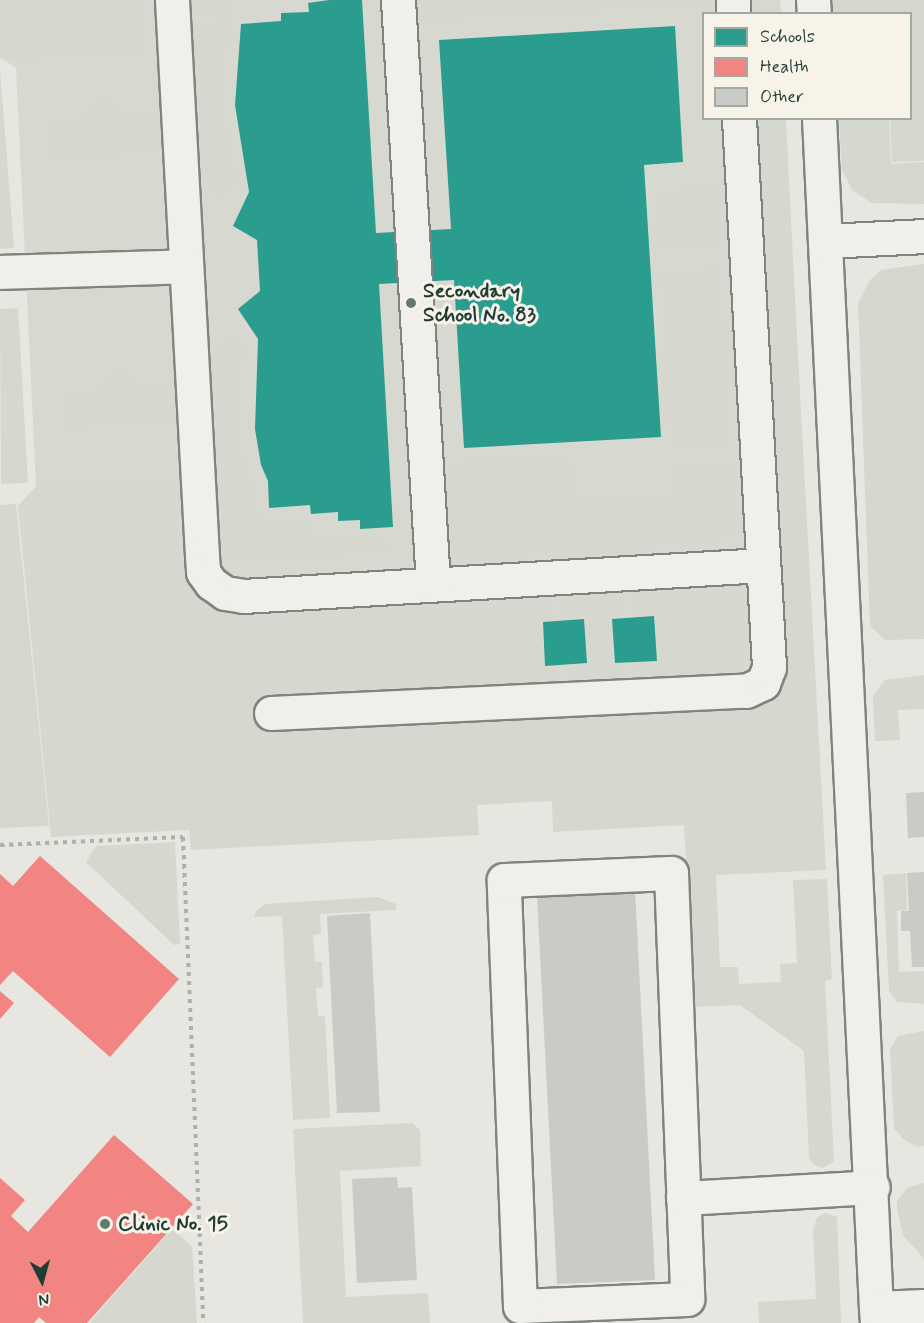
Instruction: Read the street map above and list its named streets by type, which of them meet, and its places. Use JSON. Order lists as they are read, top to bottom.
{
  "places": ["Secondary School No. 83", "Clinic No. 15"],
  "legend": ["Schools", "Health", "Other"],
  "north": "bottom"
}
